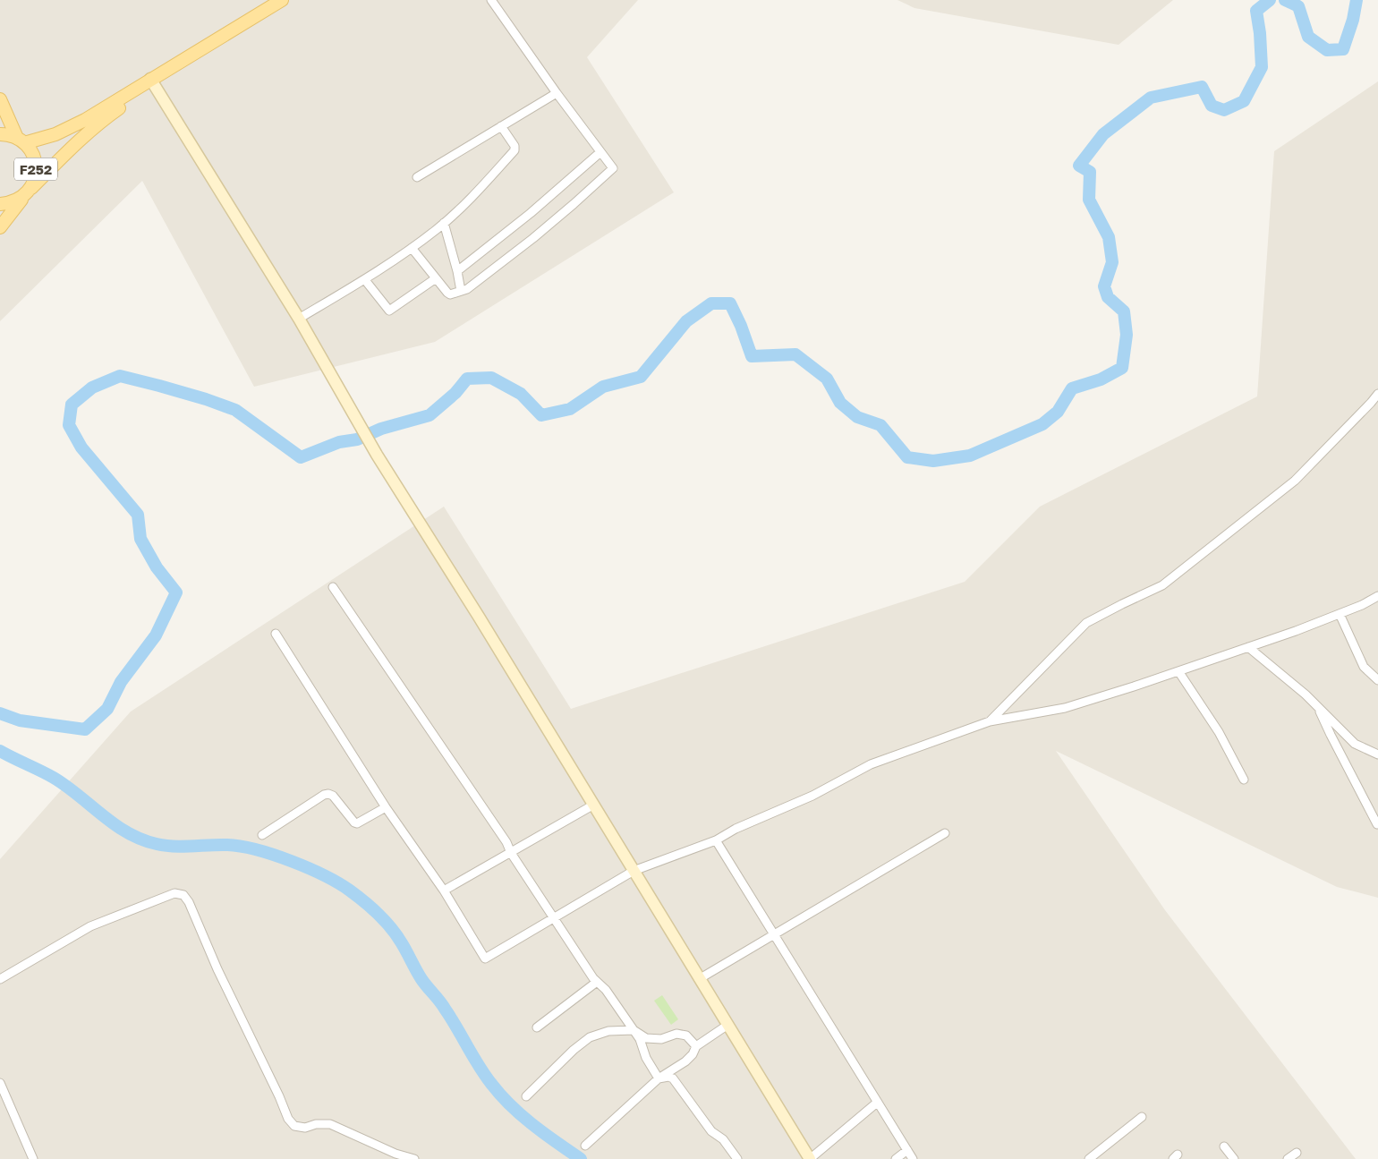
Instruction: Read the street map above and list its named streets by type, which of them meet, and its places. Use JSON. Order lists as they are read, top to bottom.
{
  "streets": {
    "main road": ["F252"]
  }
}
